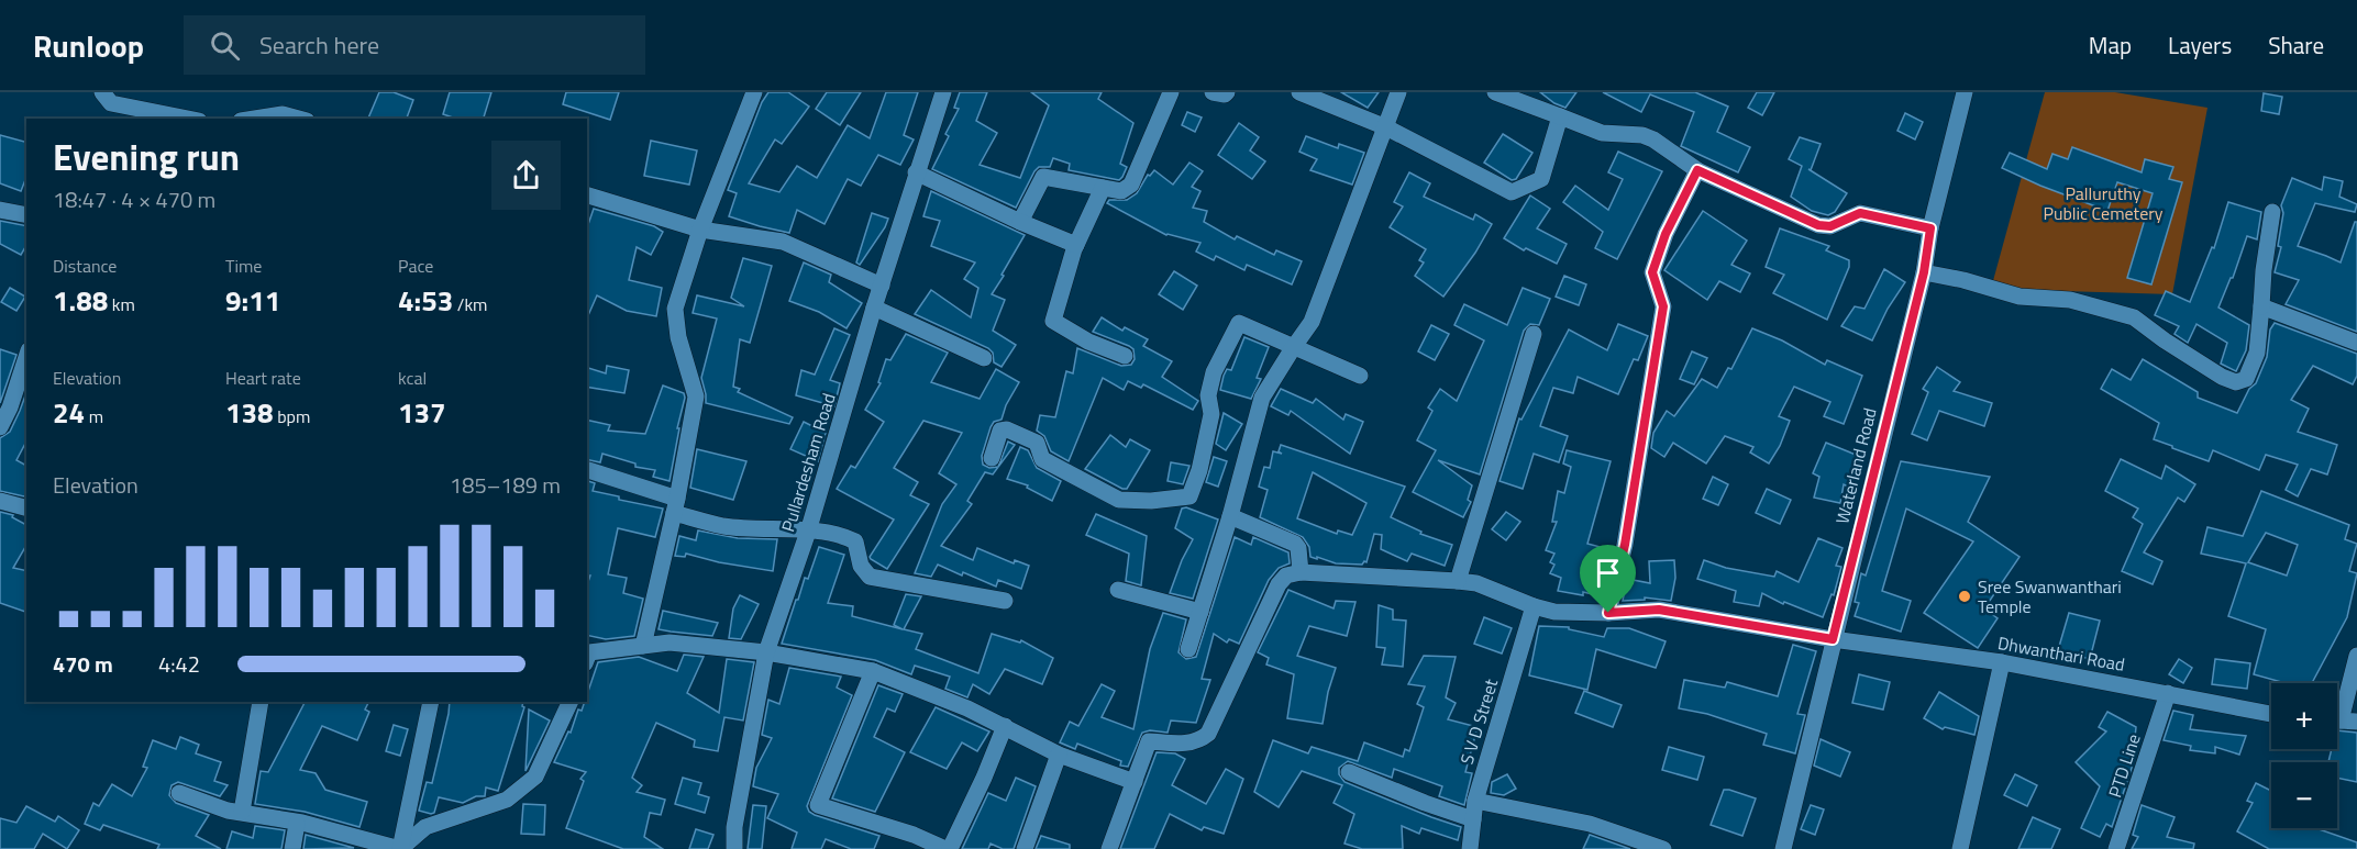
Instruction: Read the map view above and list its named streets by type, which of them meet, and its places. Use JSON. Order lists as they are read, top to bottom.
{
  "streets": {
    "street": [
      "Pullardesham Road",
      "Waterland Road",
      "Dhwanthari Road",
      "S V D Street",
      "PTD Line"
    ]
  },
  "crossings": [
    ["Waterland Road", "Dhwanthari Road"],
    ["Dhwanthari Road", "S V D Street"],
    ["Dhwanthari Road", "PTD Line"]
  ],
  "parks": ["Palluruthy Public Cemetery"],
  "places": ["Sree Swanwanthari Temple"],
  "page": {
    "header": "Runloop",
    "search": "Search here",
    "nav": ["Map", "Layers", "Share"],
    "heading": ["Evening run", "18:47 · 4 × 470 m"],
    "stats": [
      ["Distance", "1.88 km"],
      ["Time", "9:11"],
      ["Pace", "4:53 /km"],
      ["Elevation", "24 m"],
      ["Heart rate", "138 bpm"],
      ["kcal", "137"]
    ],
    "chart": ["Elevation", "185–189 m"],
    "list": [
      {
        "name": "470 m",
        "note": "4:42"
      }
    ],
    "map_buttons": ["+", "−"]
  }
}
